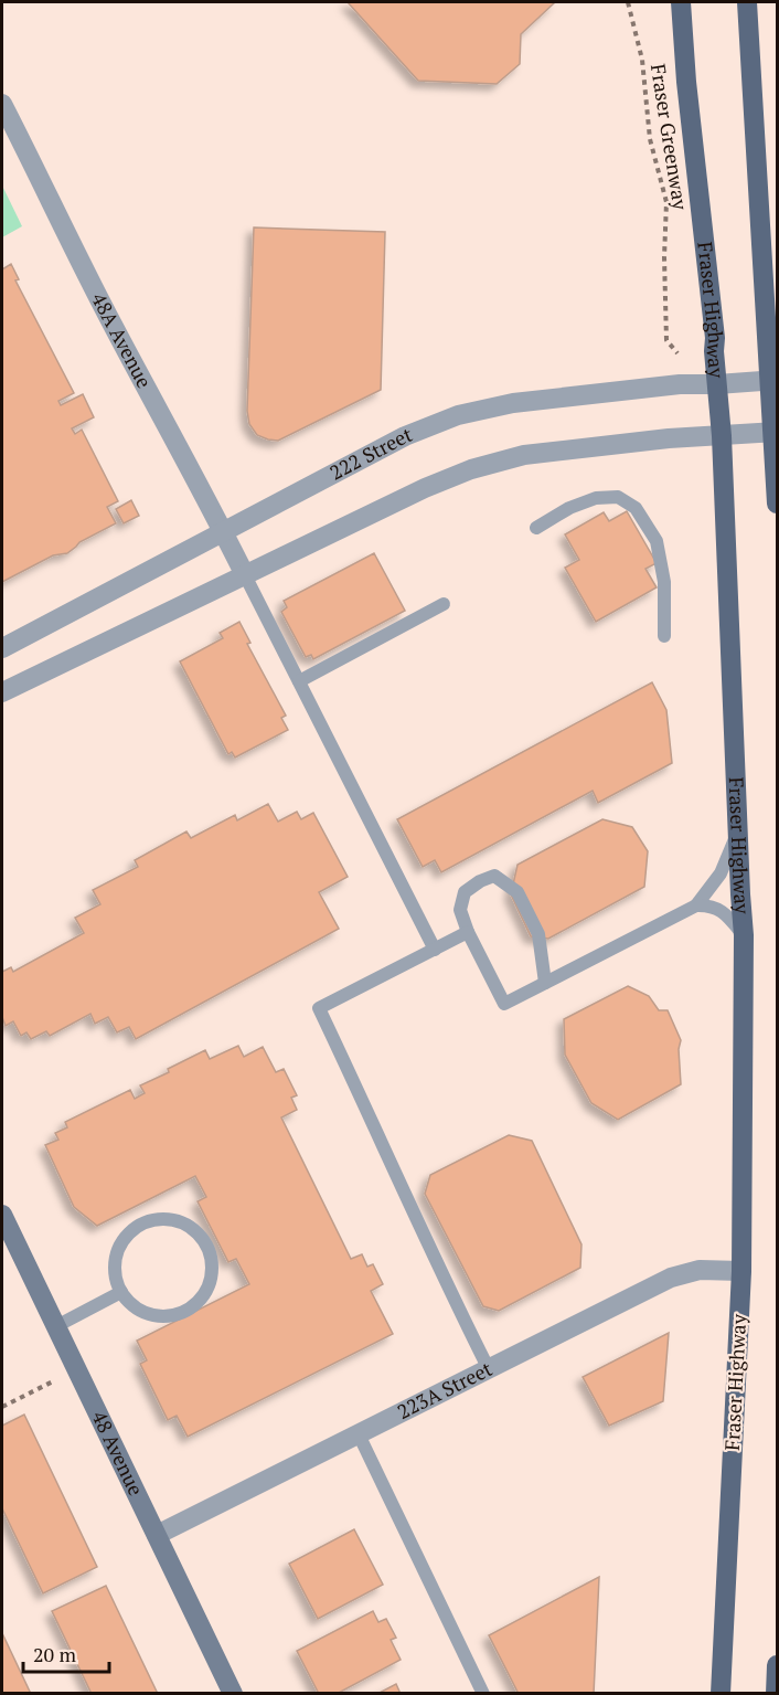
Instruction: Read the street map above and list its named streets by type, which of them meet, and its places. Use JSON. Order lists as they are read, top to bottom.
{
  "streets": {
    "main road": ["Fraser Highway", "48 Avenue"],
    "street": ["48A Avenue", "222 Street", "223A Street"],
    "path": ["Fraser Greenway"]
  },
  "crossings": [
    ["Fraser Highway", "222 Street"],
    ["Fraser Highway", "223A Street"],
    ["48A Avenue", "222 Street"],
    ["223A Street", "48 Avenue"]
  ],
  "scale_bar": "20 m"
}
